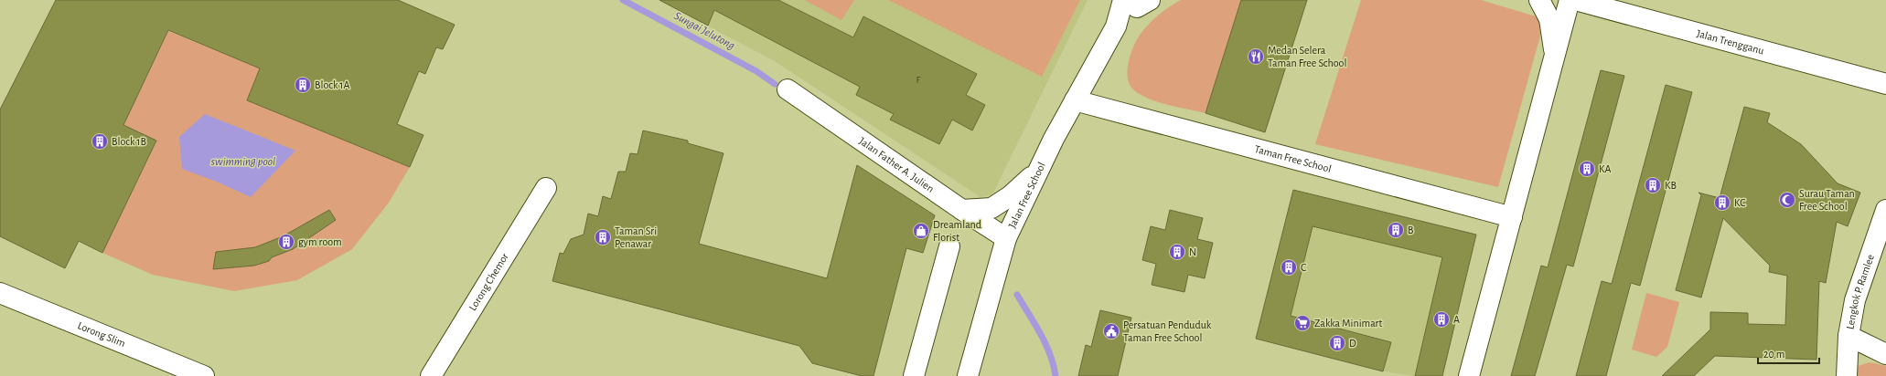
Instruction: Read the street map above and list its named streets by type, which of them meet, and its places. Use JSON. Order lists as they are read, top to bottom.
{
  "streets": {
    "street": [
      "Jalan Trengganu",
      "Taman Free School",
      "Jalan Father A. Julien",
      "Jalan Free School",
      "Lorong Chemor",
      "Lengkok P. Ramlee",
      "Lorong Slim"
    ]
  },
  "crossings": [
    ["Taman Free School", "Jalan Free School"],
    ["Jalan Father A. Julien", "Jalan Free School"]
  ],
  "water": ["Sungai Jelutong", "swimming pool"],
  "places": {
    "restaurant": ["Medan Selera Taman Free School"],
    "building": [
      "Block 1A",
      "Block 1B",
      "KA",
      "KB",
      "KC",
      "B",
      "Taman Sri Penawar",
      "gym room",
      "N",
      "C",
      "A",
      "D"
    ],
    "mosque": ["Surau Taman Free School"],
    "shop": ["Dreamland Florist"],
    "supermarket": ["Zakka Minimart"],
    "public building": ["Persatuan Penduduk Taman Free School"]
  },
  "house_numbers": ["F"],
  "scale_bar": "20 m"
}
